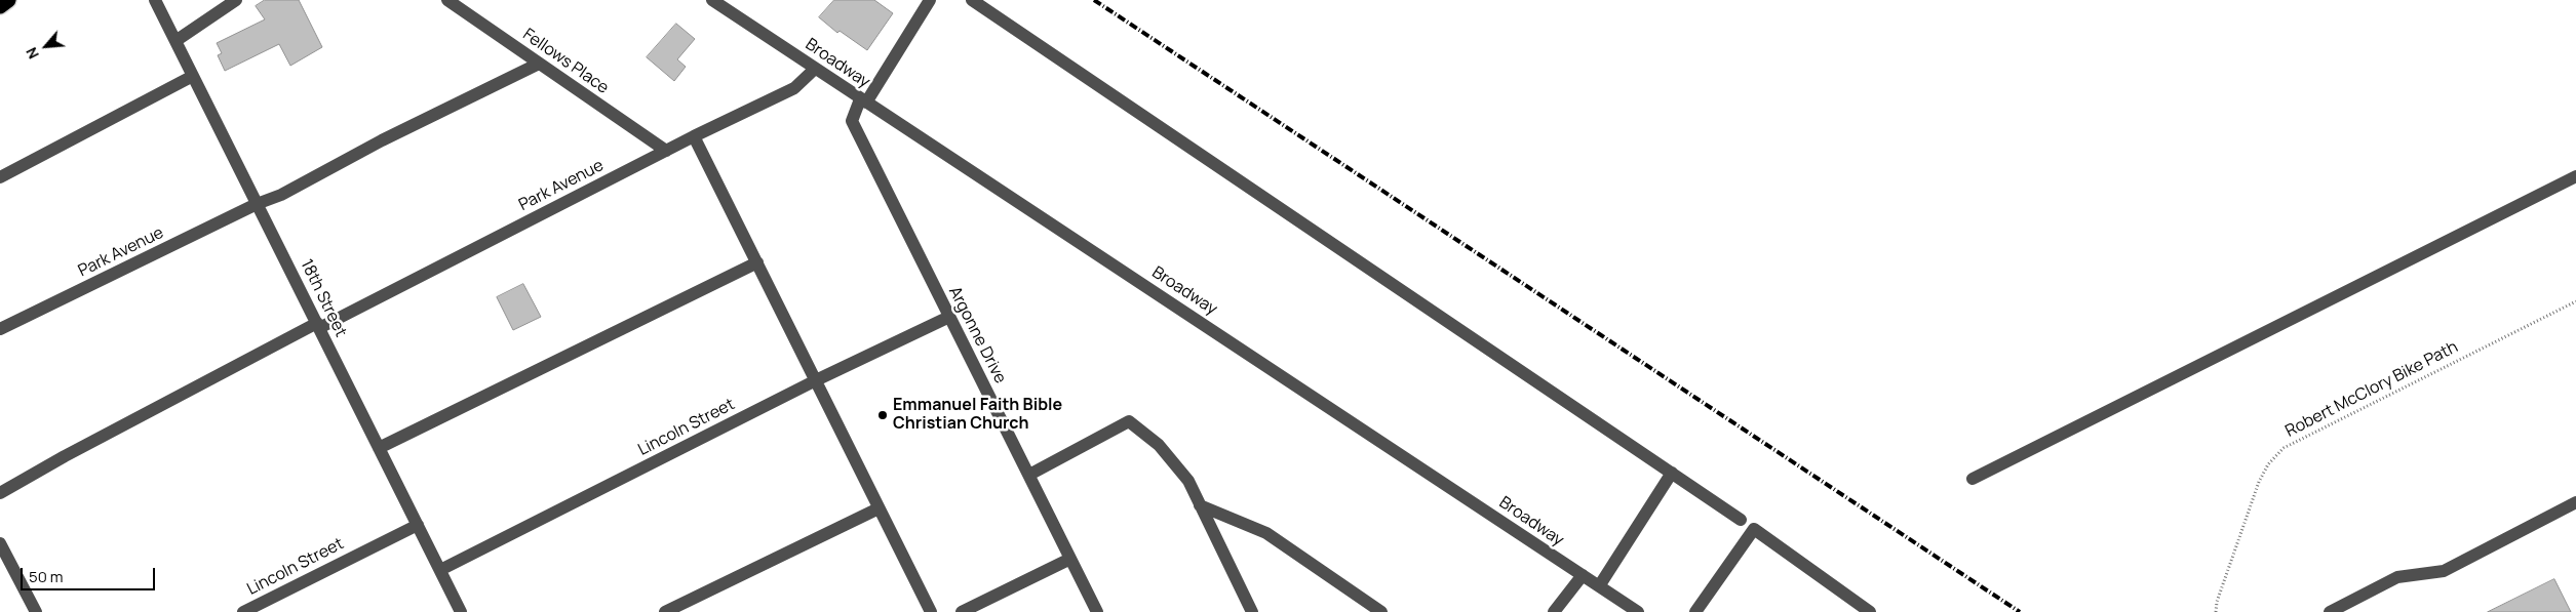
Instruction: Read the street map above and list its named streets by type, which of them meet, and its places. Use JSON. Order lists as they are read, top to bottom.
{
  "streets": {
    "street": [
      "Fellows Place",
      "Broadway",
      "Park Avenue",
      "18th Street",
      "Argonne Drive",
      "Lincoln Street"
    ],
    "path": ["Robert McClory Bike Path"]
  },
  "crossings": [
    ["Fellows Place", "Park Avenue"],
    ["Broadway", "Park Avenue"],
    ["Broadway", "Argonne Drive"],
    ["Park Avenue", "18th Street"],
    ["18th Street", "Lincoln Street"],
    ["Argonne Drive", "Lincoln Street"]
  ],
  "places": ["Emmanuel Faith Bible Christian Church"],
  "scale_bar": "50 m",
  "north": "bottom left"
}
